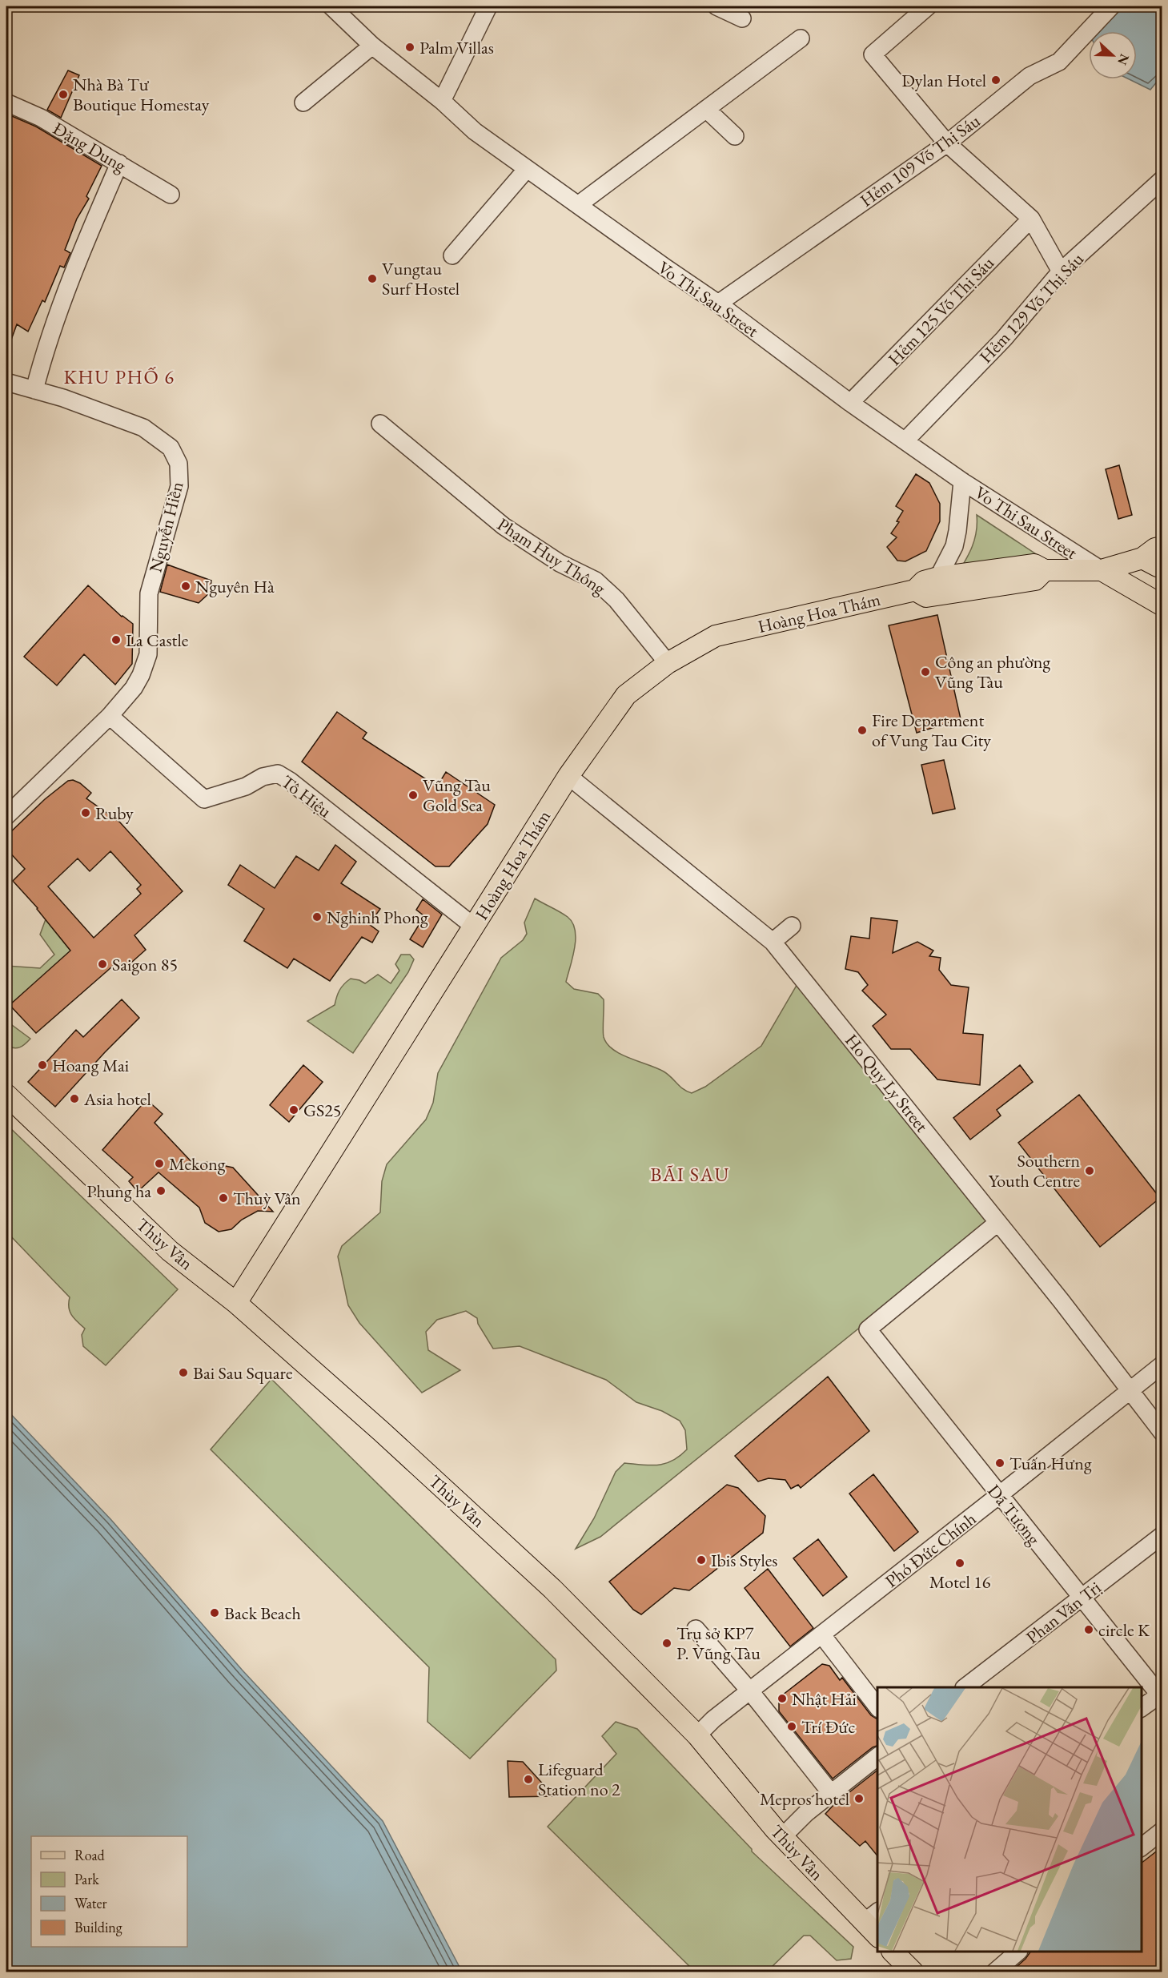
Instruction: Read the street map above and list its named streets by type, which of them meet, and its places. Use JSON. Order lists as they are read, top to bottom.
{
  "streets": {
    "main road": ["Hoàng Hoa Thám", "Thùy Vân"],
    "street": [
      "Đặng Dung",
      "Hẻm 109 Võ Thị Sáu",
      "Vo Thi Sau Street",
      "Hẻm 129 Võ Thị Sáu",
      "Hẻm 125 Võ Thị Sáu",
      "Nguyễn Hiền",
      "Phạm Huy Thông",
      "Tô Hiệu",
      "Ho Quy Ly Street",
      "Dã Tượng",
      "Phó Đức Chính",
      "Phan Văn Trị"
    ]
  },
  "crossings": [
    ["Hẻm 109 Võ Thị Sáu", "Vo Thi Sau Street"],
    ["Vo Thi Sau Street", "Hẻm 129 Võ Thị Sáu"],
    ["Vo Thi Sau Street", "Hẻm 125 Võ Thị Sáu"],
    ["Vo Thi Sau Street", "Hoàng Hoa Thám"],
    ["Nguyễn Hiền", "Tô Hiệu"],
    ["Phạm Huy Thông", "Hoàng Hoa Thám"],
    ["Hoàng Hoa Thám", "Tô Hiệu"],
    ["Hoàng Hoa Thám", "Ho Quy Ly Street"],
    ["Hoàng Hoa Thám", "Thùy Vân"],
    ["Ho Quy Ly Street", "Dã Tượng"],
    ["Ho Quy Ly Street", "Phó Đức Chính"],
    ["Thùy Vân", "Phó Đức Chính"],
    ["Dã Tượng", "Phó Đức Chính"],
    ["Dã Tượng", "Phan Văn Trị"]
  ],
  "districts": ["KHU PHỐ 6", "BÃI SAU"],
  "places": [
    "Palm Villas",
    "Dylan Hotel",
    "Nhà Bà Tư Boutique Homestay",
    "Vungtau Surf Hostel",
    "Nguyên Hà",
    "La Castle",
    "Công an phường Vũng Tàu",
    "Fire Department of Vung Tau City",
    "Vũng Tàu Gold Sea",
    "Ruby",
    "Nghinh Phong",
    "Saigon 85",
    "Hoang Mai",
    "Asia hotel",
    "GS25",
    "Mekong",
    "Southern Youth Centre",
    "Phung ha",
    "Thuỳ Vân",
    "Bai Sau Square",
    "Tuấn Hưng",
    "Ibis Styles",
    "Motel 16",
    "Back Beach",
    "circle K",
    "Trụ sở KP7 P. Vũng Tàu",
    "Nhật Hải",
    "Trí Đức",
    "Lifeguard Station no 2",
    "Mepros hotel"
  ],
  "legend": [
    "Road",
    "Park",
    "Water",
    "Building"
  ],
  "north": "right"
}
